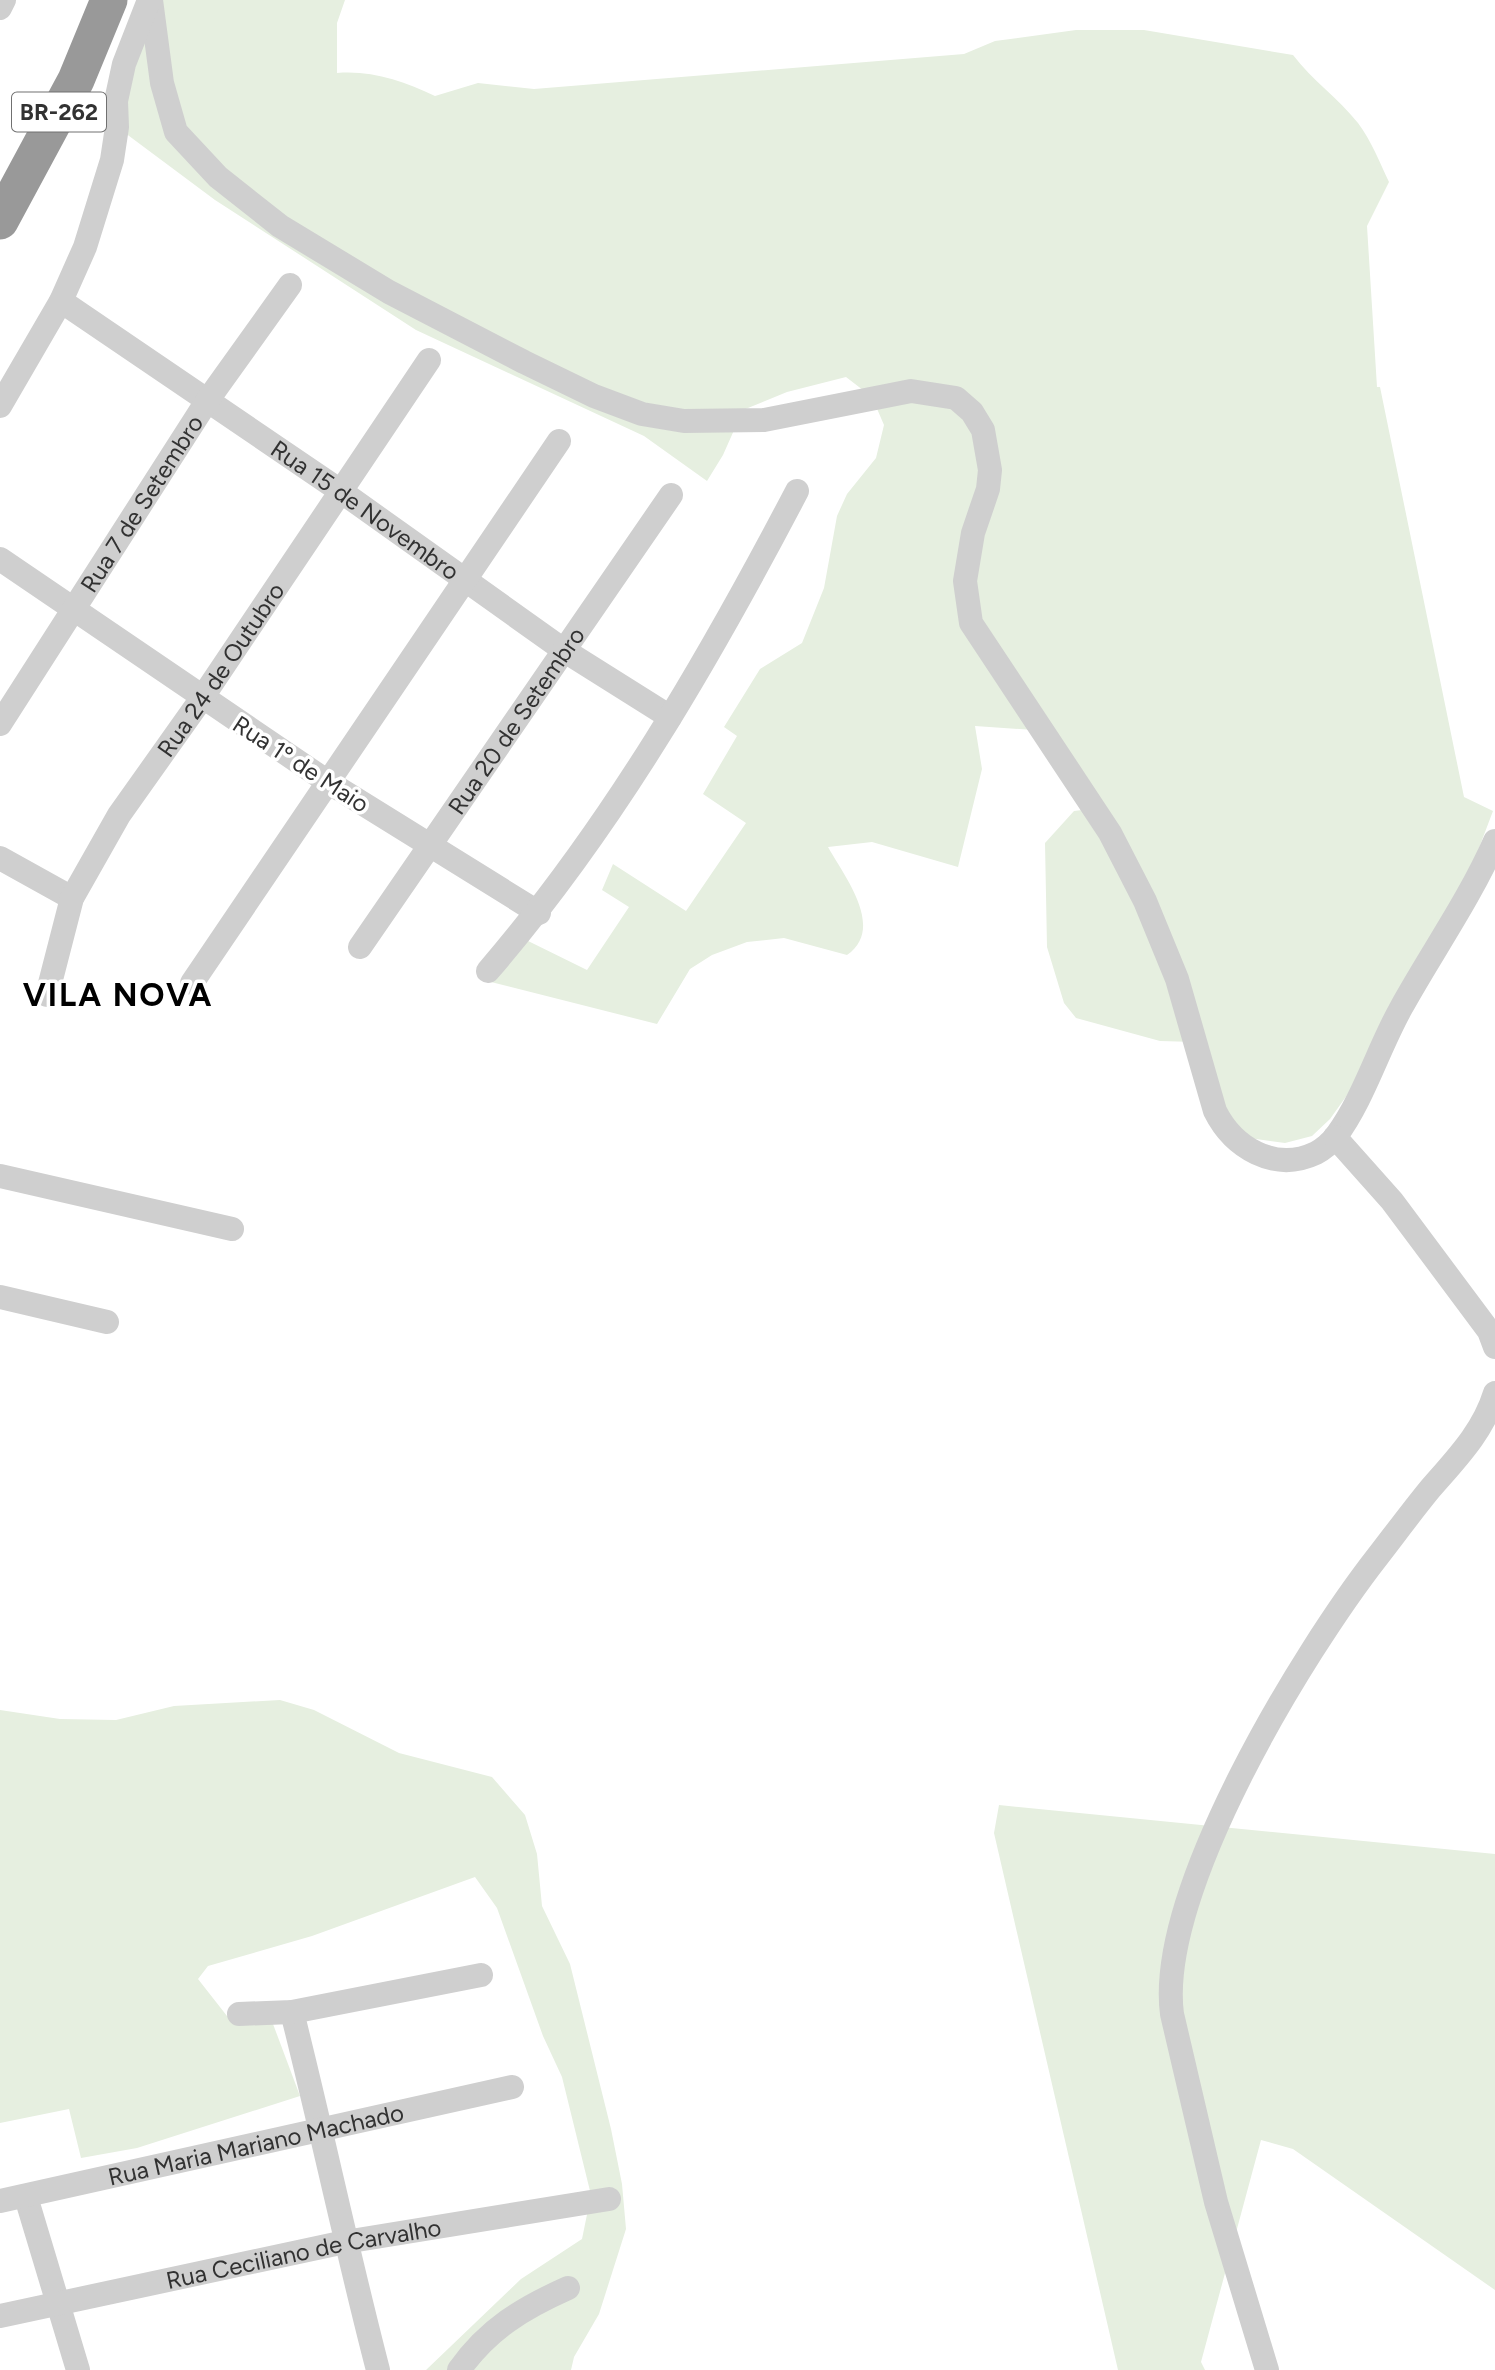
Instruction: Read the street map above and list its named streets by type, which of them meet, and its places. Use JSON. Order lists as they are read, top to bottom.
{
  "streets": {
    "highway": ["BR-262"],
    "street": [
      "Rua 7 de Setembro",
      "Rua 15 de Novembro",
      "Rua 24 de Outubro",
      "Rua 20 de Setembro",
      "Rua 1º de Maio",
      "Rua Maria Mariano Machado",
      "Rua Ceciliano de Carvalho"
    ]
  },
  "crossings": [
    ["Rua 7 de Setembro", "Rua 15 de Novembro"],
    ["Rua 7 de Setembro", "Rua 1º de Maio"],
    ["Rua 15 de Novembro", "Rua 24 de Outubro"],
    ["Rua 15 de Novembro", "Rua 20 de Setembro"],
    ["Rua 24 de Outubro", "Rua 1º de Maio"],
    ["Rua 20 de Setembro", "Rua 1º de Maio"]
  ],
  "districts": ["VILA NOVA"]
}
